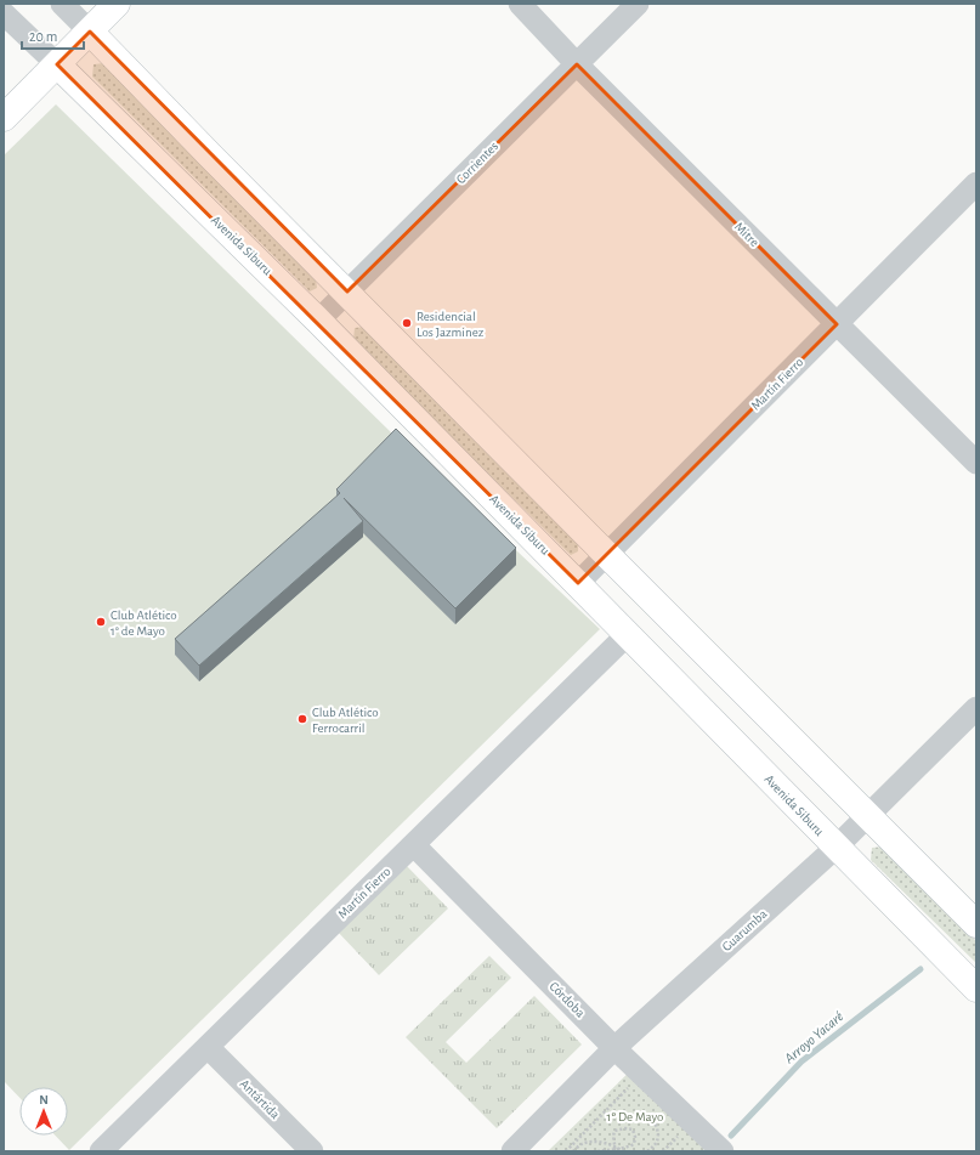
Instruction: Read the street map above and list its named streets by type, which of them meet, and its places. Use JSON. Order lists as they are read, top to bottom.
{
  "streets": {
    "main road": ["Avenida Siburu"],
    "street": [
      "Corrientes",
      "Mitre",
      "Martín Fierro",
      "Guarumba",
      "Córdoba",
      "Antártida"
    ]
  },
  "crossings": [
    ["Corrientes", "Mitre"],
    ["Corrientes", "Avenida Siburu"],
    ["Mitre", "Martín Fierro"],
    ["Avenida Siburu", "Martín Fierro"],
    ["Avenida Siburu", "Guarumba"],
    ["Martín Fierro", "Córdoba"],
    ["Martín Fierro", "Antártida"],
    ["Guarumba", "Córdoba"]
  ],
  "water": ["Arroyo Yacaré"],
  "parks": ["1º De Mayo"],
  "places": ["Residencial Los Jazminez", "Club Atlético 1° de Mayo", "Club Atlético Ferrocarril"],
  "scale_bar": "20 m",
  "north": "top"
}
